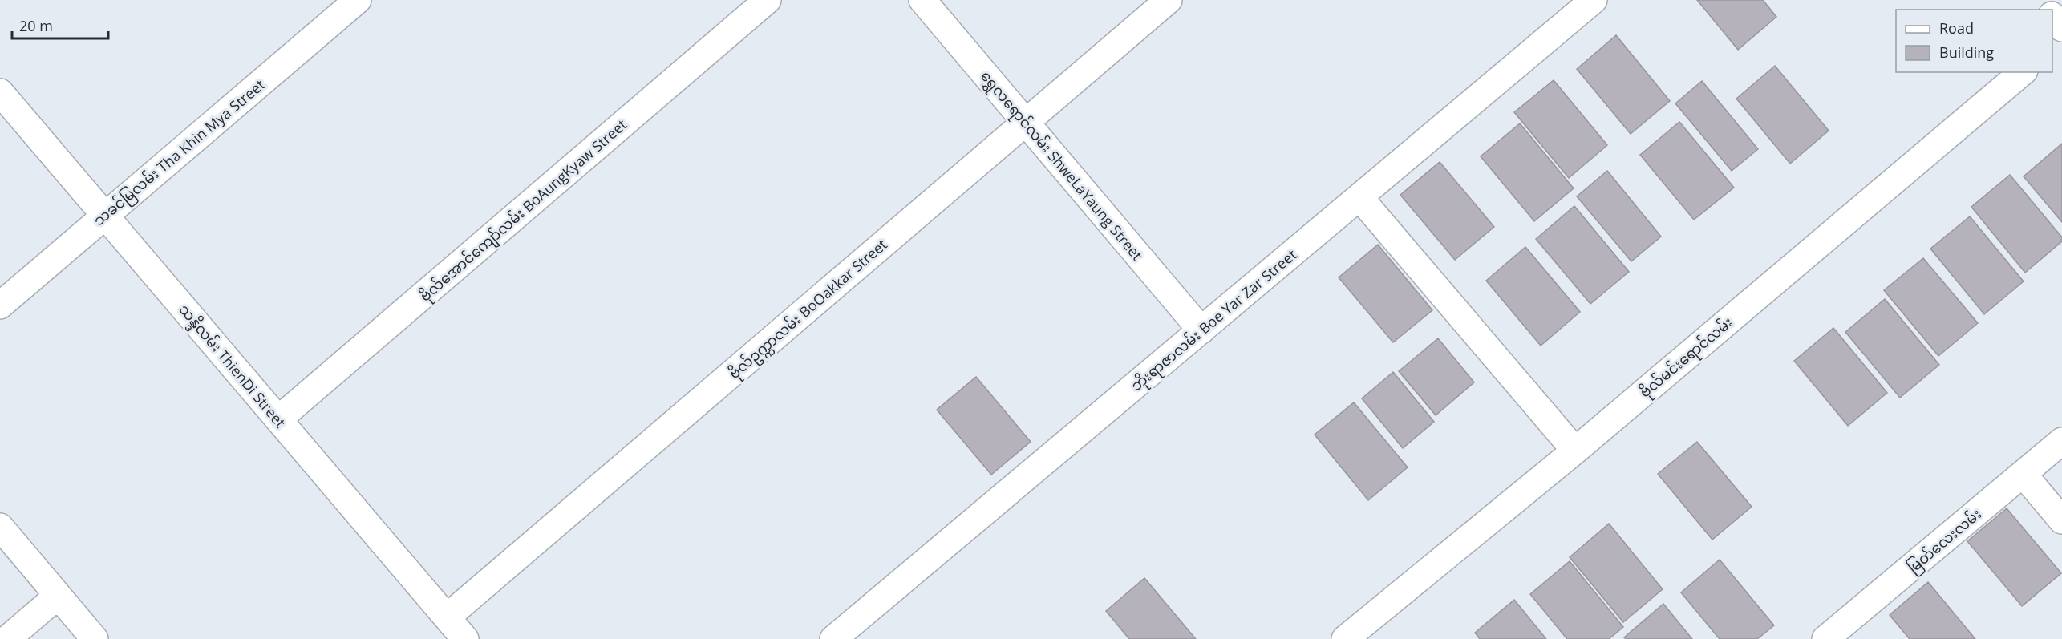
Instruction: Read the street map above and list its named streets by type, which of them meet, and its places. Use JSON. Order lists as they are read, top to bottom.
{
  "streets": {
    "street": [
      "သခင်မြလမ်း Tha Khin Mya Street",
      "ရွှေလရောင်လမ်း ShweLaYaung Street",
      "ဗိုလ်အောင်ကျော်လမ်း BoAungKyaw Street",
      "ဗိုလ်ဥက္ကာလမ်း BoOakkar Street",
      "ဘိုးရာဇာလမ်း Boe Yar Zar Street",
      "ဗိုလ်မင်းရောင်လမ်း",
      "သန္ဒိလမ်း ThienDi Street",
      "မြတ်လေးလမ်း"
    ]
  },
  "crossings": [
    ["သခင်မြလမ်း Tha Khin Mya Street", "သန္ဒိလမ်း ThienDi Street"],
    ["ရွှေလရောင်လမ်း ShweLaYaung Street", "ဗိုလ်ဥက္ကာလမ်း BoOakkar Street"],
    ["ရွှေလရောင်လမ်း ShweLaYaung Street", "ဘိုးရာဇာလမ်း Boe Yar Zar Street"],
    ["ဗိုလ်အောင်ကျော်လမ်း BoAungKyaw Street", "သန္ဒိလမ်း ThienDi Street"],
    ["ဗိုလ်ဥက္ကာလမ်း BoOakkar Street", "သန္ဒိလမ်း ThienDi Street"]
  ],
  "legend": ["Road", "Building"],
  "scale_bar": "20 m"
}
